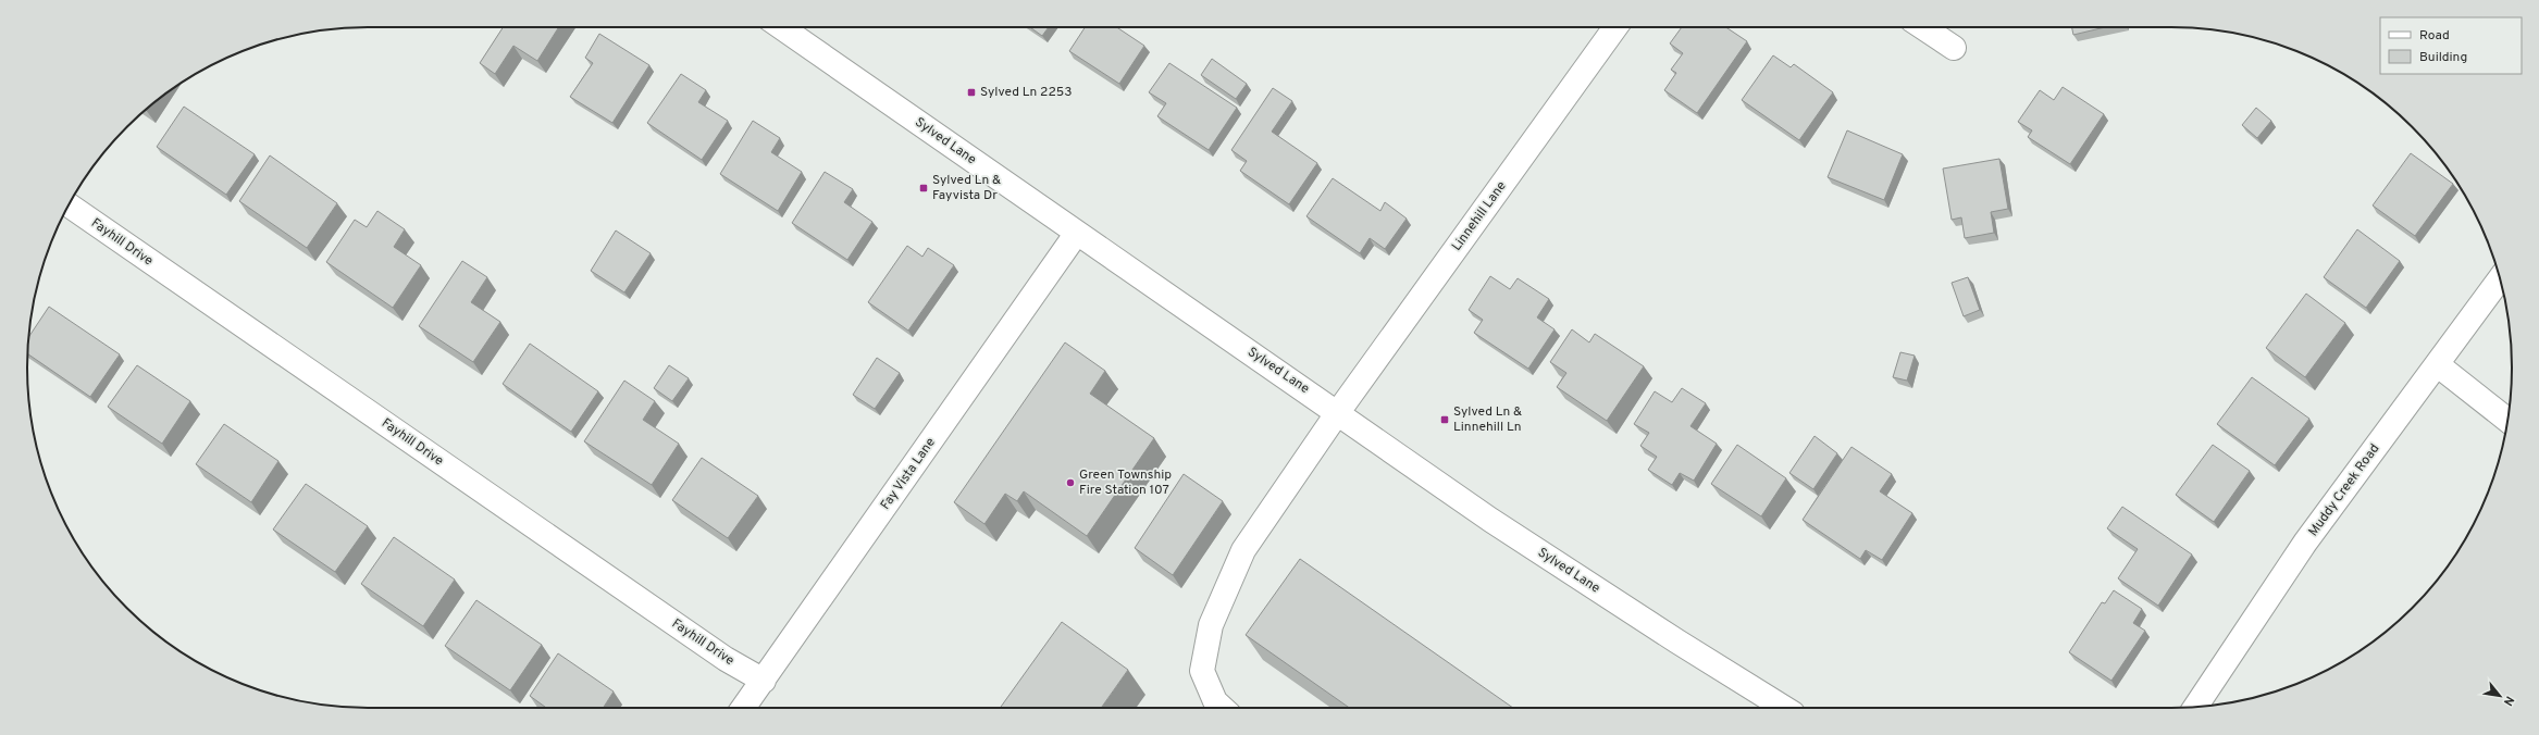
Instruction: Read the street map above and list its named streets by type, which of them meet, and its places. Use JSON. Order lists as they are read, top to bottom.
{
  "streets": {
    "street": [
      "Sylved Lane",
      "Linnehill Lane",
      "Fayhill Drive",
      "Fay Vista Lane",
      "Muddy Creek Road"
    ]
  },
  "crossings": [
    ["Sylved Lane", "Linnehill Lane"],
    ["Sylved Lane", "Fay Vista Lane"],
    ["Fayhill Drive", "Fay Vista Lane"]
  ],
  "places": {
    "transit": ["Sylved Ln 2253", "Sylved Ln & Fayvista Dr", "Sylved Ln & Linnehill Ln"],
    "other": ["Green Township Fire Station 107"]
  },
  "legend": ["Road", "Building"],
  "north": "bottom right"
}
